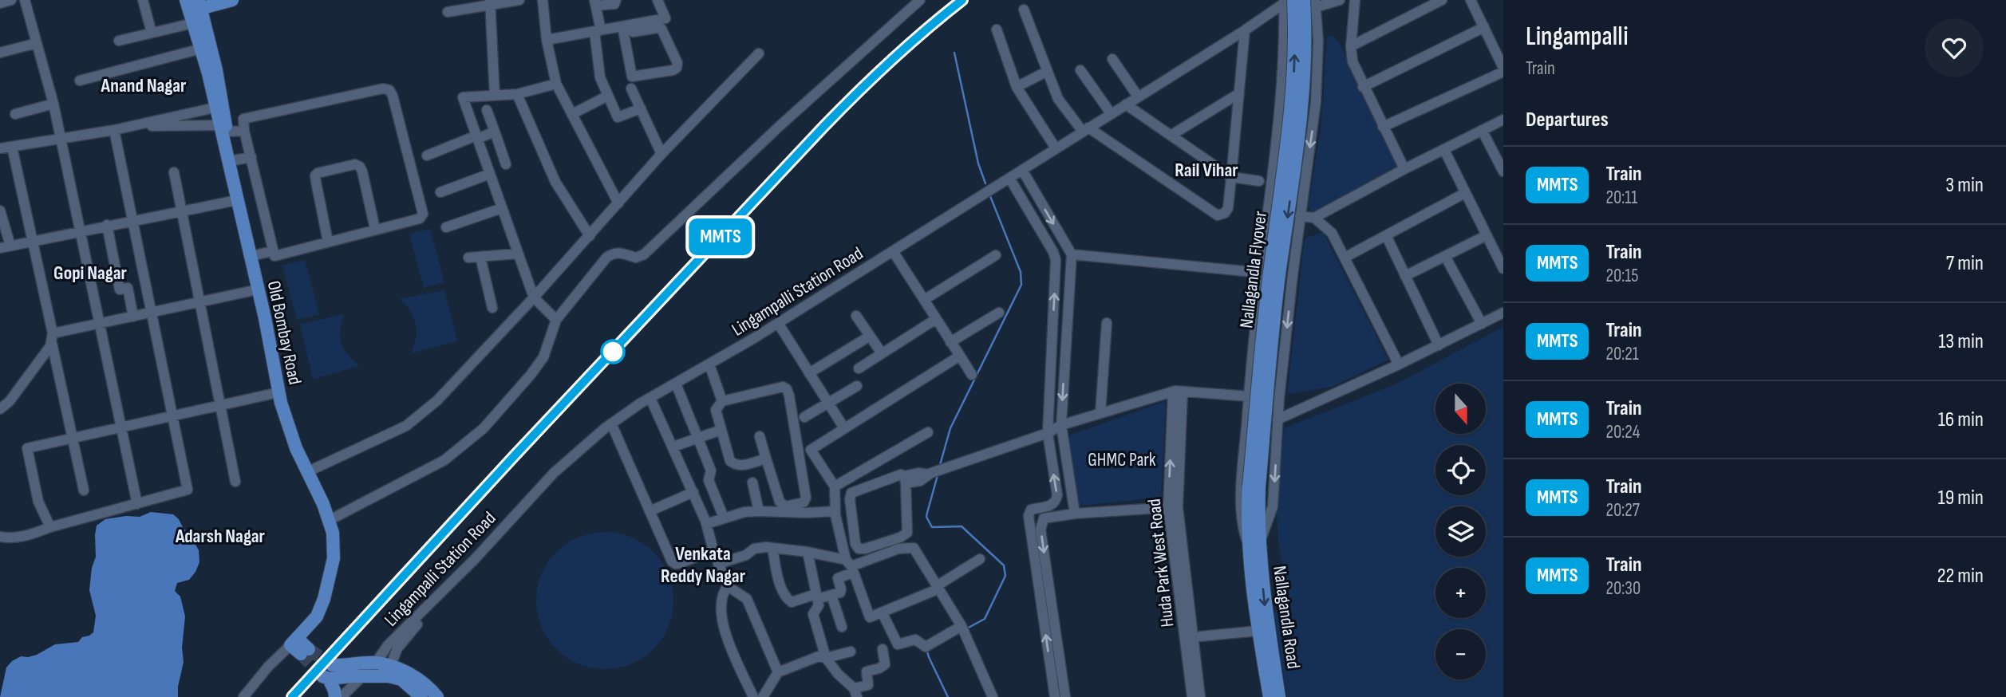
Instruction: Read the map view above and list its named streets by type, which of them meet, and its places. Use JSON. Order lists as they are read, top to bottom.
{
  "streets": {
    "main road": ["Nallagandla Flyover", "Old Bombay Road", "Nallagandla Road"],
    "street": ["Lingampalli Station Road", "Huda Park West Road"]
  },
  "crossings": [
    ["Nallagandla Flyover", "Lingampalli Station Road"],
    ["Nallagandla Flyover", "Nallagandla Road"]
  ],
  "districts": [
    "Anand Nagar",
    "Rail Vihar",
    "Gopi Nagar",
    "Adarsh Nagar",
    "Venkata Reddy Nagar"
  ],
  "parks": ["GHMC Park"],
  "north": "bottom",
  "page": {
    "on_map": "MMTS",
    "heading": [
      ["Lingampalli", "Train"],
      "Departures"
    ],
    "list": [
      {
        "mark": "MMTS",
        "name": "Train",
        "note": "20:11",
        "value": "3 min"
      },
      {
        "mark": "MMTS",
        "name": "Train",
        "note": "20:15",
        "value": "7 min"
      },
      {
        "mark": "MMTS",
        "name": "Train",
        "note": "20:21",
        "value": "13 min"
      },
      {
        "mark": "MMTS",
        "name": "Train",
        "note": "20:24",
        "value": "16 min"
      },
      {
        "mark": "MMTS",
        "name": "Train",
        "note": "20:27",
        "value": "19 min"
      },
      {
        "mark": "MMTS",
        "name": "Train",
        "note": "20:30",
        "value": "22 min"
      }
    ],
    "map_buttons": ["+", "−"]
  }
}
